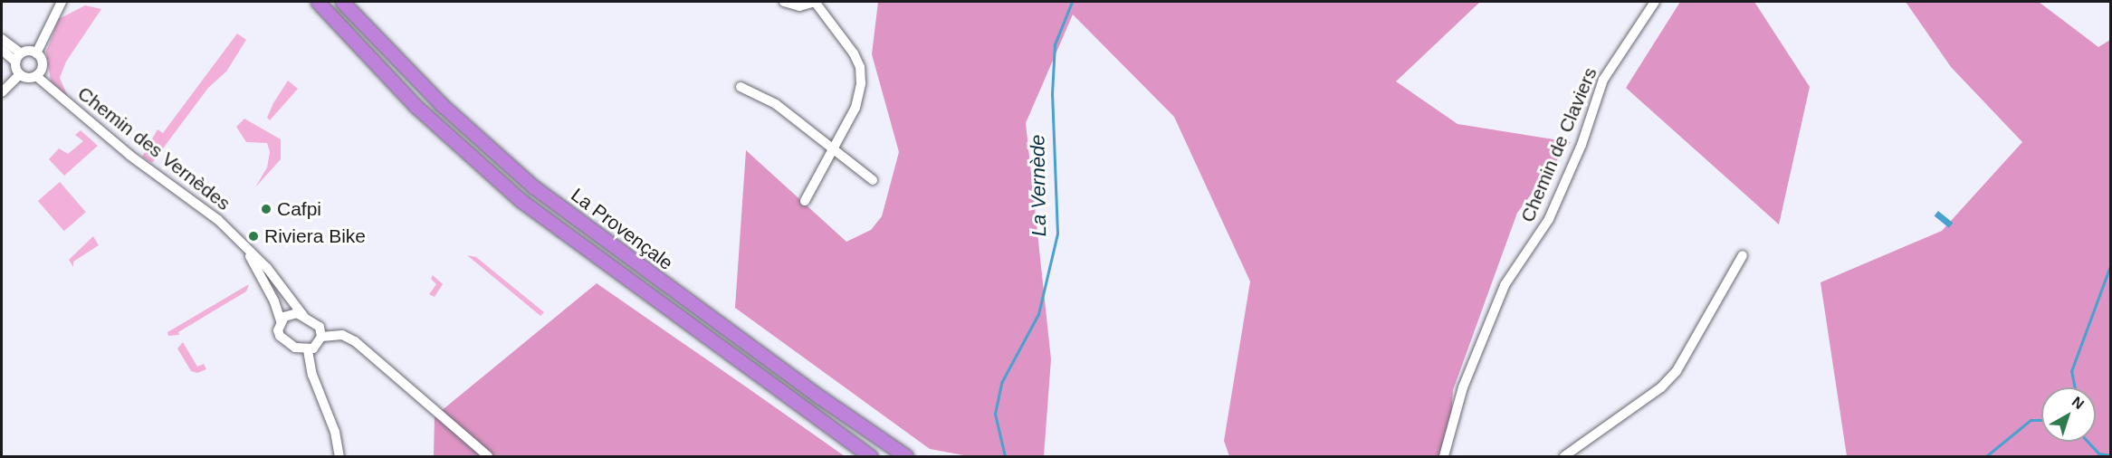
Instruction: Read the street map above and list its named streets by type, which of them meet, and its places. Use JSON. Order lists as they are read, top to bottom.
{
  "streets": {
    "highway": ["La Provençale"],
    "street": ["Chemin de Claviers", "Chemin des Vernèdes"]
  },
  "water": ["La Vernède"],
  "places": ["Cafpi", "Riviera Bike"],
  "north": "top right"
}
